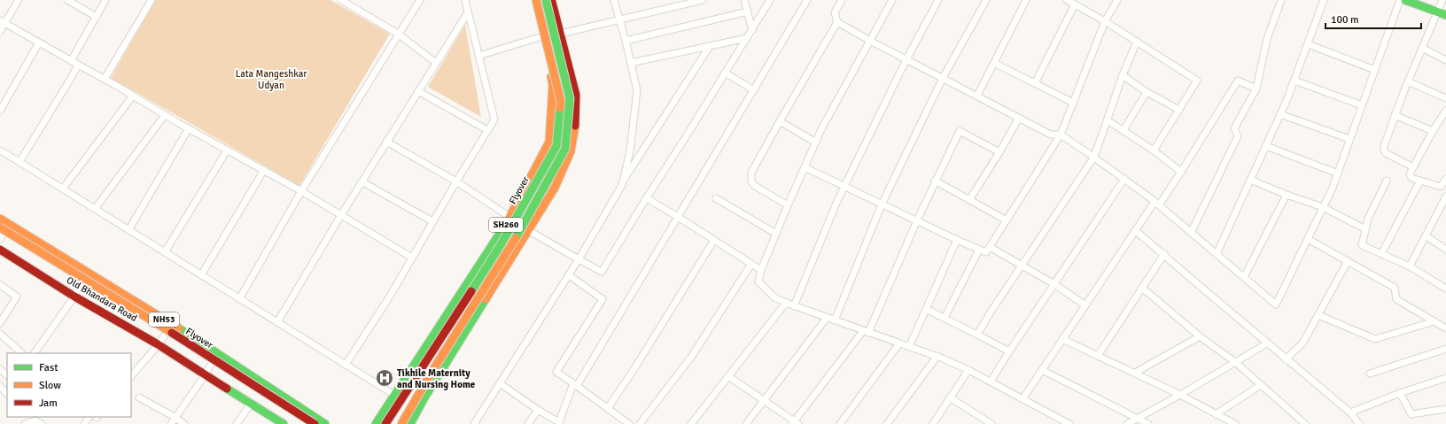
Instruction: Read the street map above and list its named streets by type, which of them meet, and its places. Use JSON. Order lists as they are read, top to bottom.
{
  "streets": {
    "main road": [
      "Flyover",
      "SH260",
      "Old Bhandara Road",
      "NH53"
    ]
  },
  "parks": ["Lata Mangeshkar Udyan"],
  "places": {
    "hospital": ["Tikhile Maternity and Nursing Home"]
  },
  "legend": ["Fast", "Slow", "Jam"],
  "scale_bar": "100 m"
}
